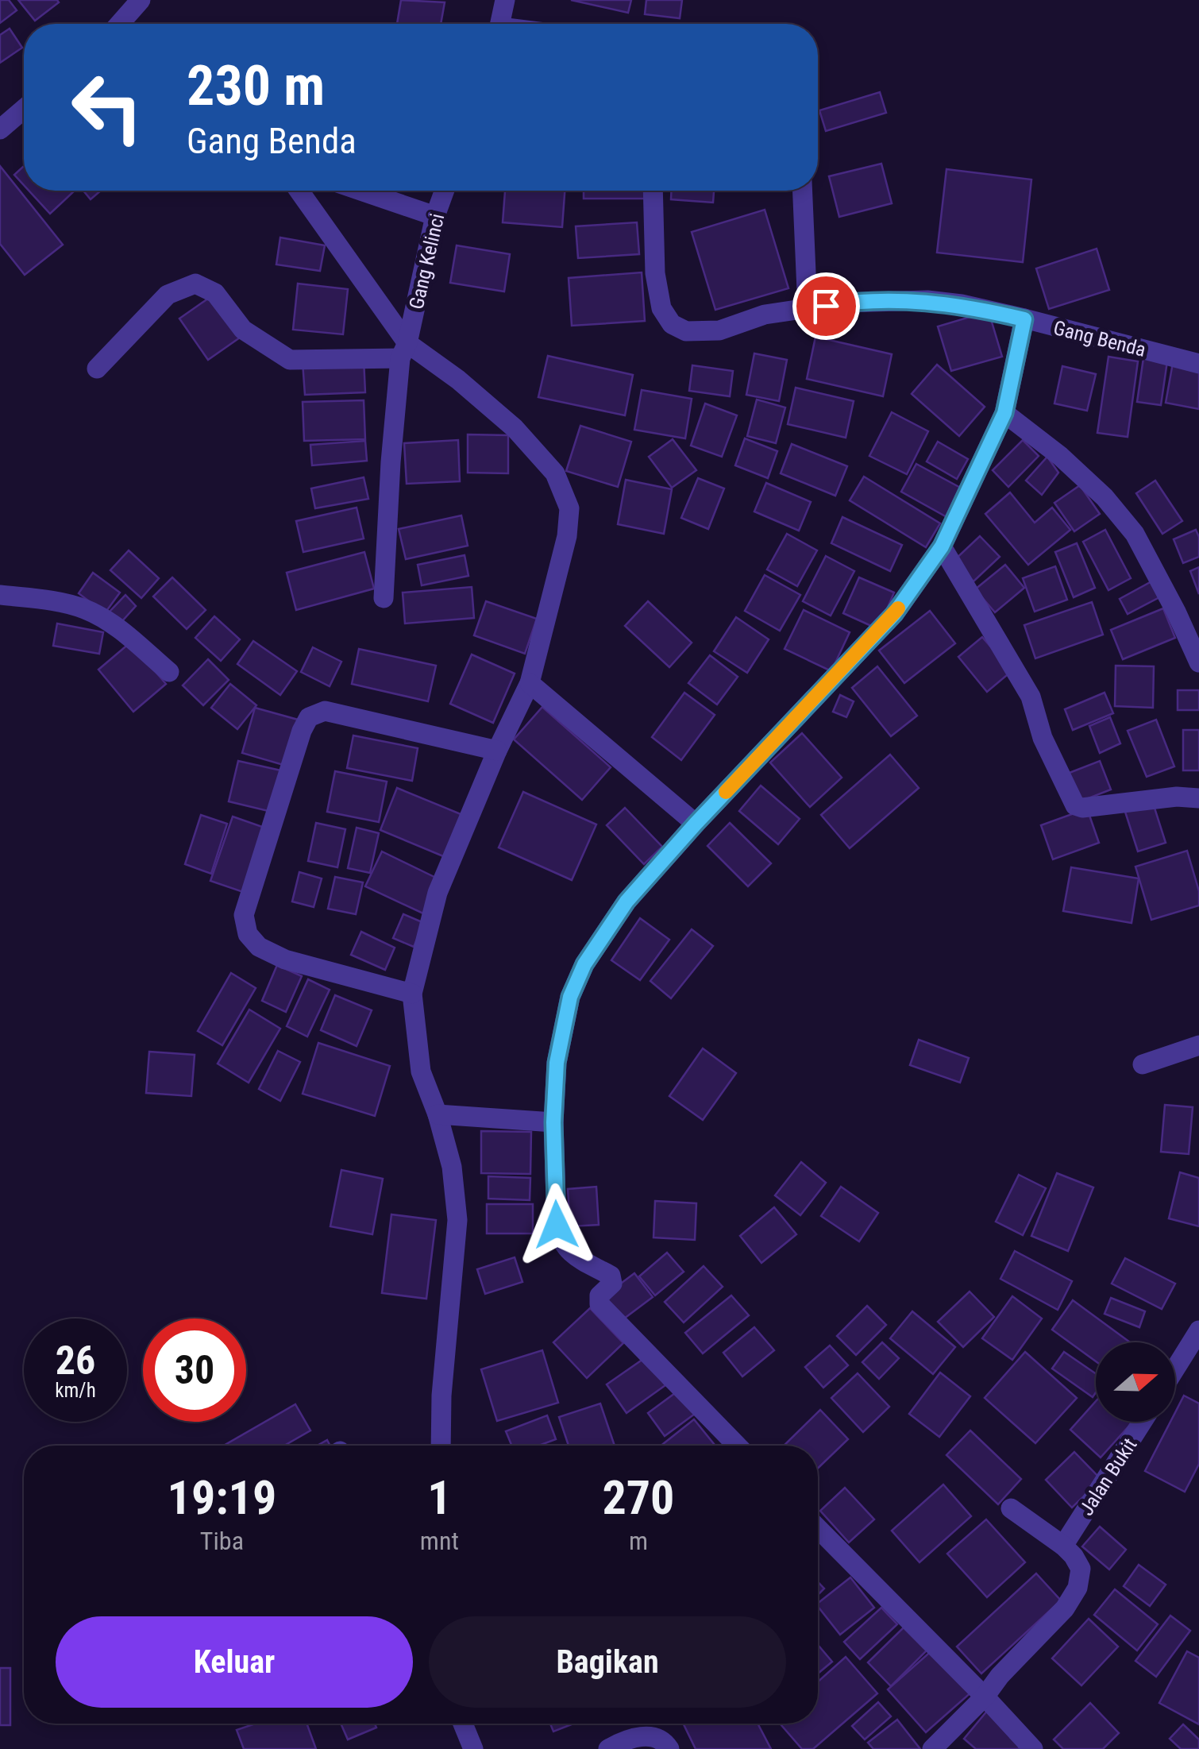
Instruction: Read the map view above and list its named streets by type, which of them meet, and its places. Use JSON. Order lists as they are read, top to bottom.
{
  "streets": {
    "street": ["Gang Kelinci", "Gang Benda", "Jalan Bukit"]
  },
  "north": "right",
  "page": {
    "turn": ["230 m", "Gang Benda"],
    "speed": "26 km/h",
    "limit": "30",
    "eta": [
      "19:19",
      "Tiba",
      "1",
      "mnt",
      "270",
      "m"
    ],
    "buttons": ["Keluar", "Bagikan"]
  }
}
